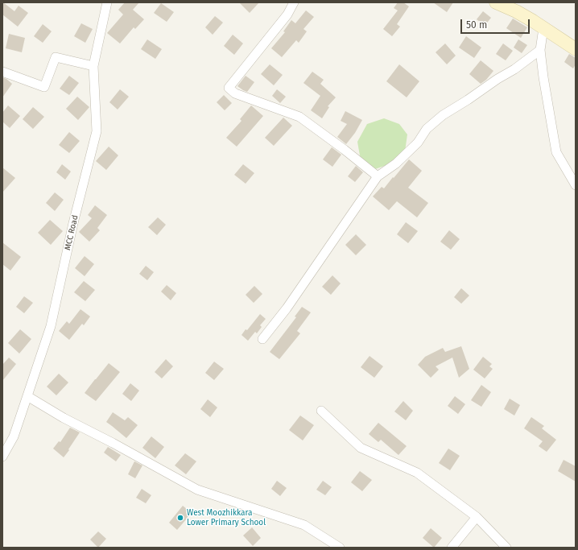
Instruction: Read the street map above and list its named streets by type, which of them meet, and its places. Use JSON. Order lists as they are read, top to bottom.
{
  "streets": {
    "street": ["MCC Road"]
  },
  "places": ["West Moozhikkara Lower Primary School"],
  "scale_bar": "50 m"
}
